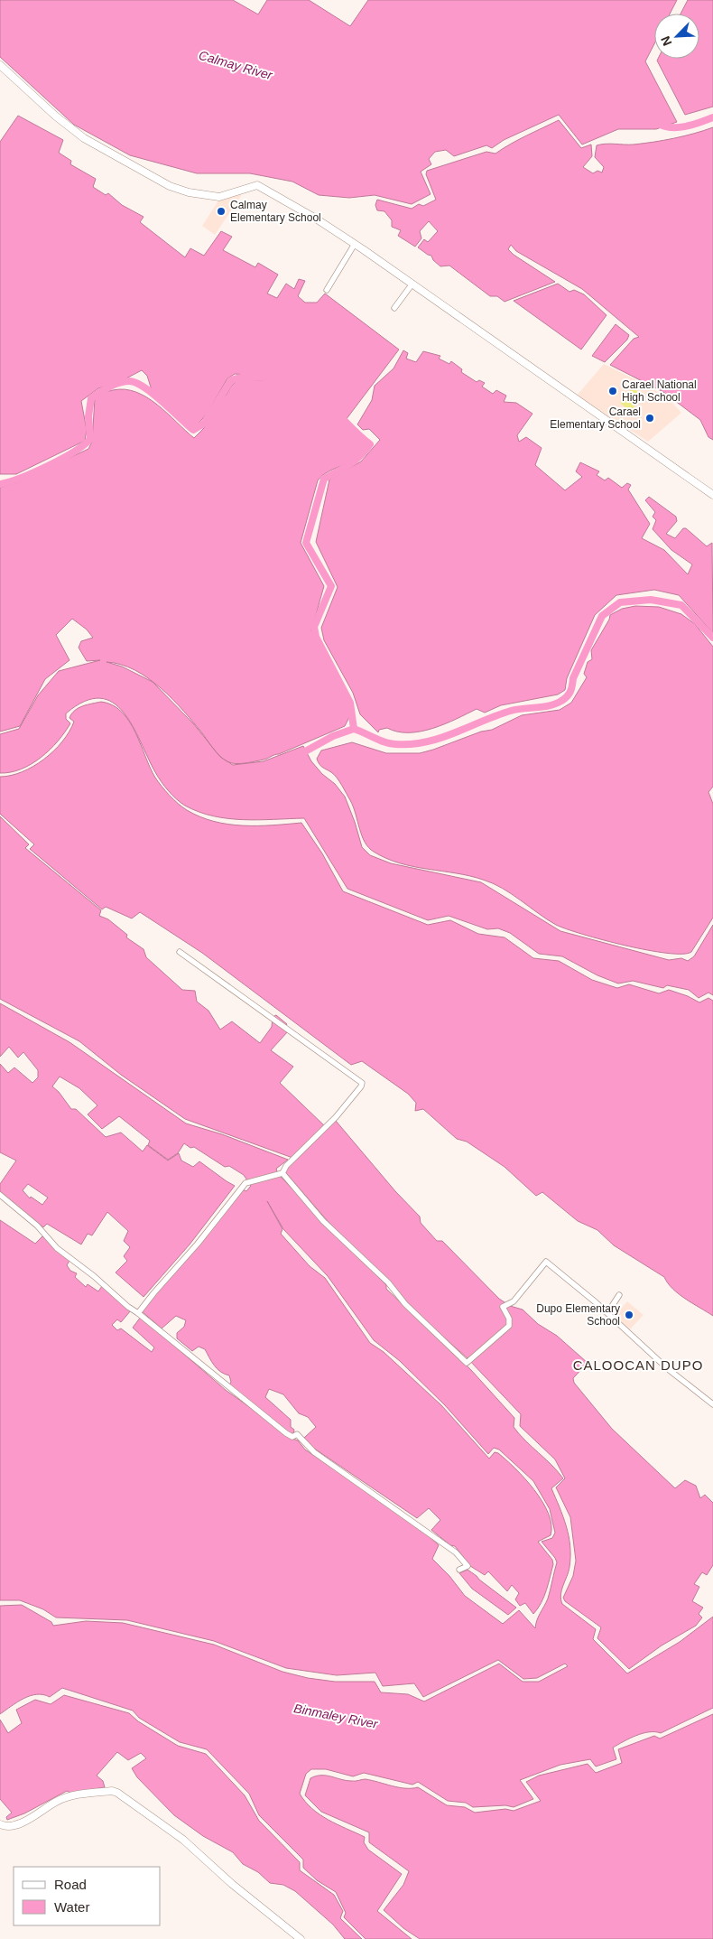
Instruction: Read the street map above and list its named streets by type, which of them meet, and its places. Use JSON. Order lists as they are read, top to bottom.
{
  "districts": ["CALOOCAN DUPO"],
  "water": ["Calmay River", "Binmaley River"],
  "places": [
    "Calmay Elementary School",
    "Carael National High School",
    "Carael Elementary School",
    "Dupo Elementary School"
  ],
  "legend": ["Road", "Water"],
  "north": "bottom left"
}
